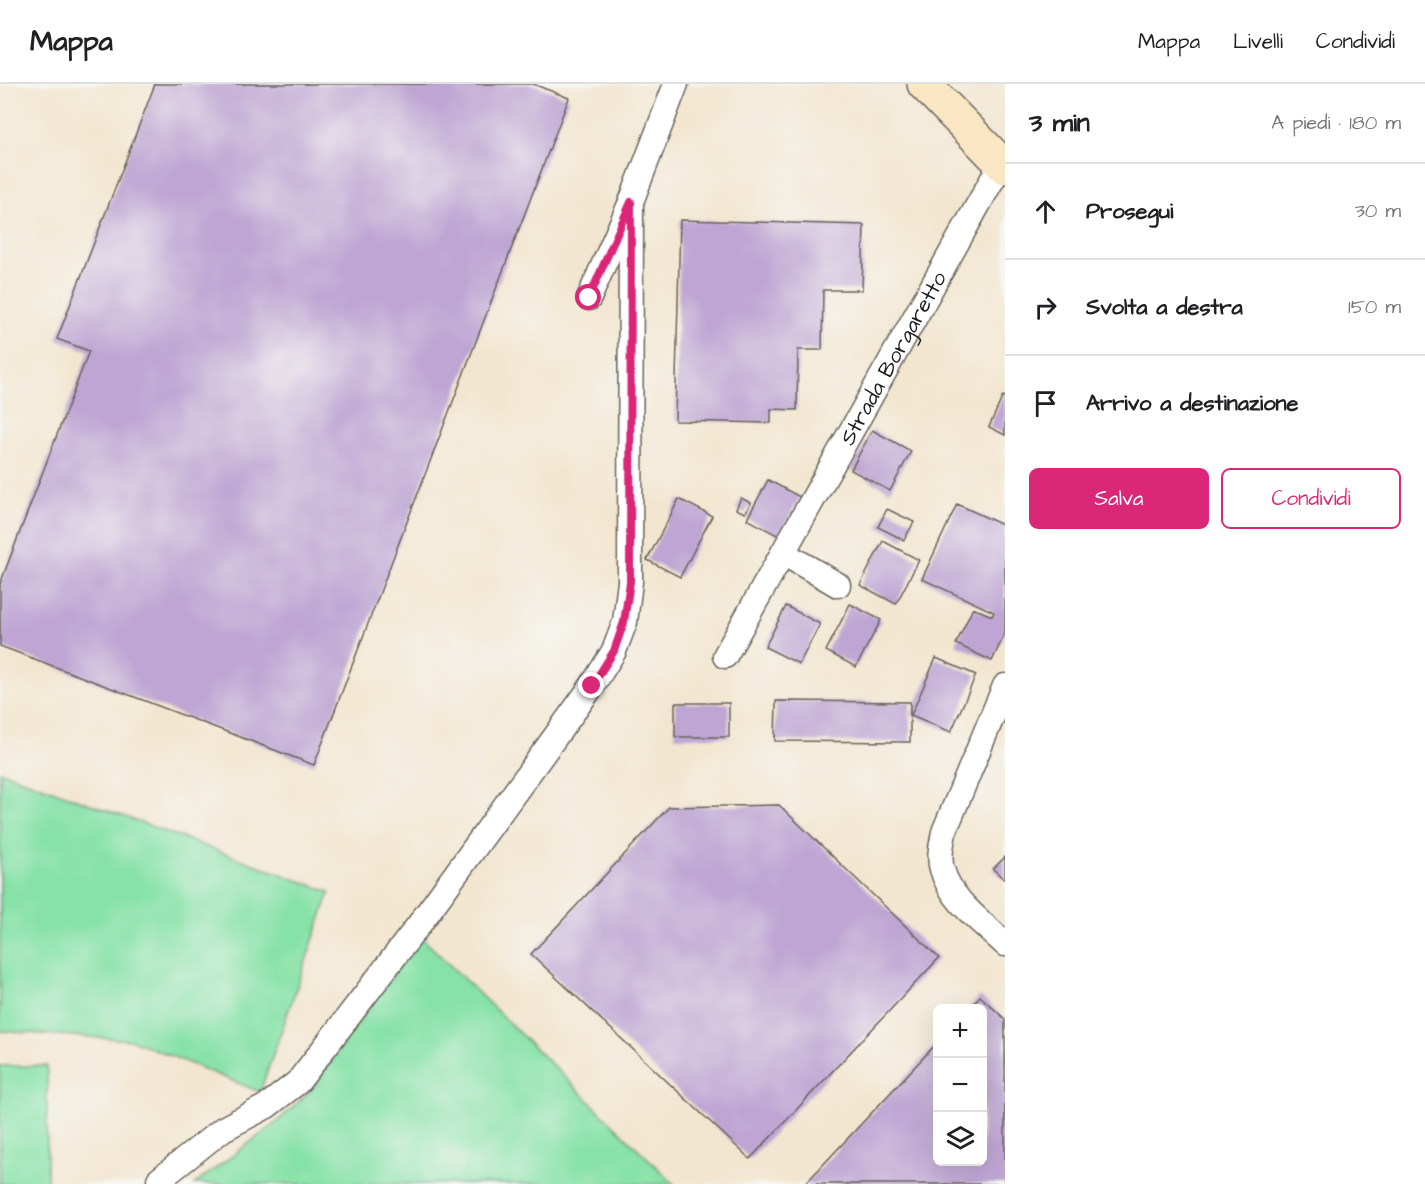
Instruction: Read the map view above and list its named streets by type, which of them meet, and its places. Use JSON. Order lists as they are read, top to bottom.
{
  "streets": {
    "street": ["Strada Borgaretto"]
  },
  "page": {
    "header": "Mappa",
    "nav": ["Mappa", "Livelli", "Condividi"],
    "heading": ["3 min", "A piedi · 180 m"],
    "list": [
      ["Prosegui", "30 m"],
      ["Svolta a destra", "150 m"],
      "Arrivo a destinazione"
    ],
    "buttons": ["Salva", "Condividi"],
    "map_buttons": ["+", "−"]
  }
}
